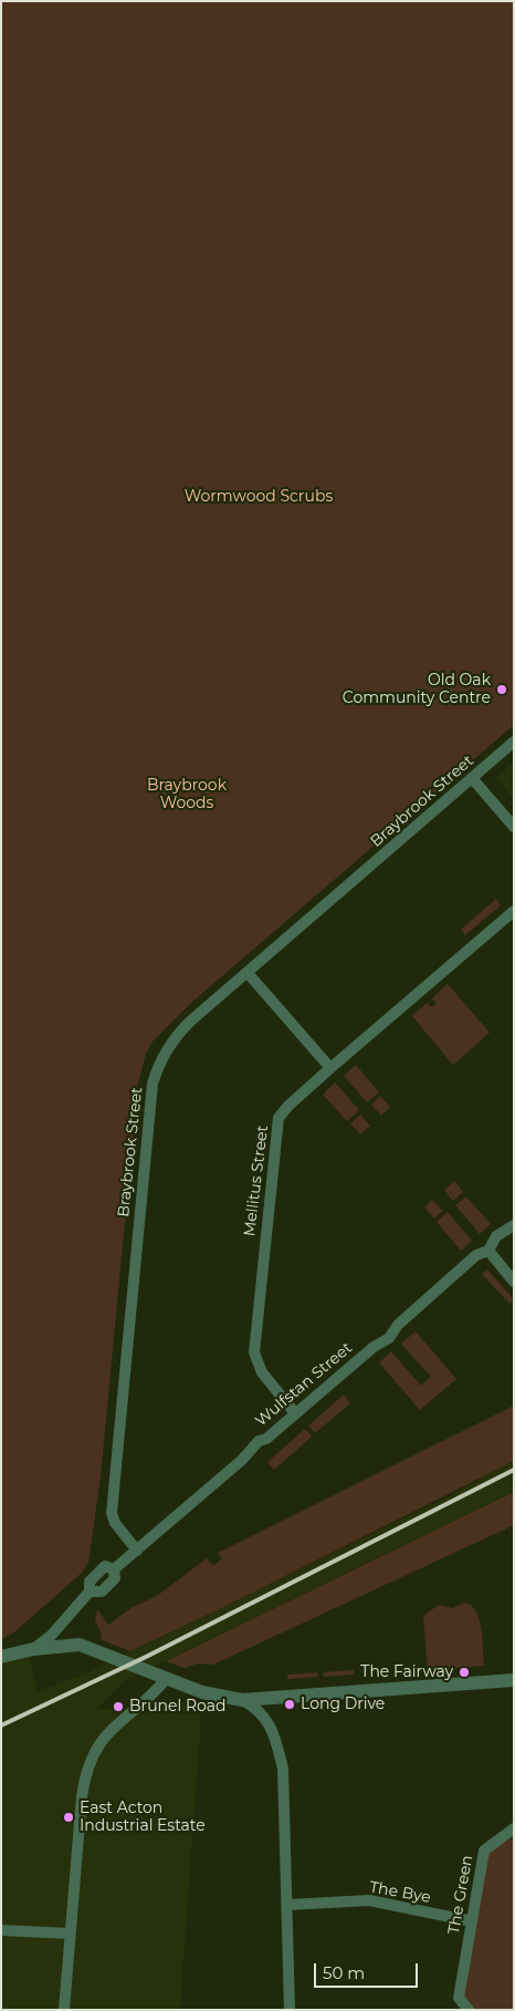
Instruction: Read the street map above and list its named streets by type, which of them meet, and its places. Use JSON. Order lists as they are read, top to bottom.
{
  "streets": {
    "street": [
      "Braybrook Street",
      "Mellitus Street",
      "Wulfstan Street",
      "The Bye",
      "The Green"
    ]
  },
  "crossings": [
    ["Braybrook Street", "Wulfstan Street"],
    ["Mellitus Street", "Wulfstan Street"],
    ["The Bye", "The Green"]
  ],
  "parks": ["Wormwood Scrubs", "Braybrook Woods"],
  "places": [
    "Old Oak Community Centre",
    "The Fairway",
    "Long Drive",
    "Brunel Road",
    "East Acton Industrial Estate"
  ],
  "scale_bar": "50 m"
}
